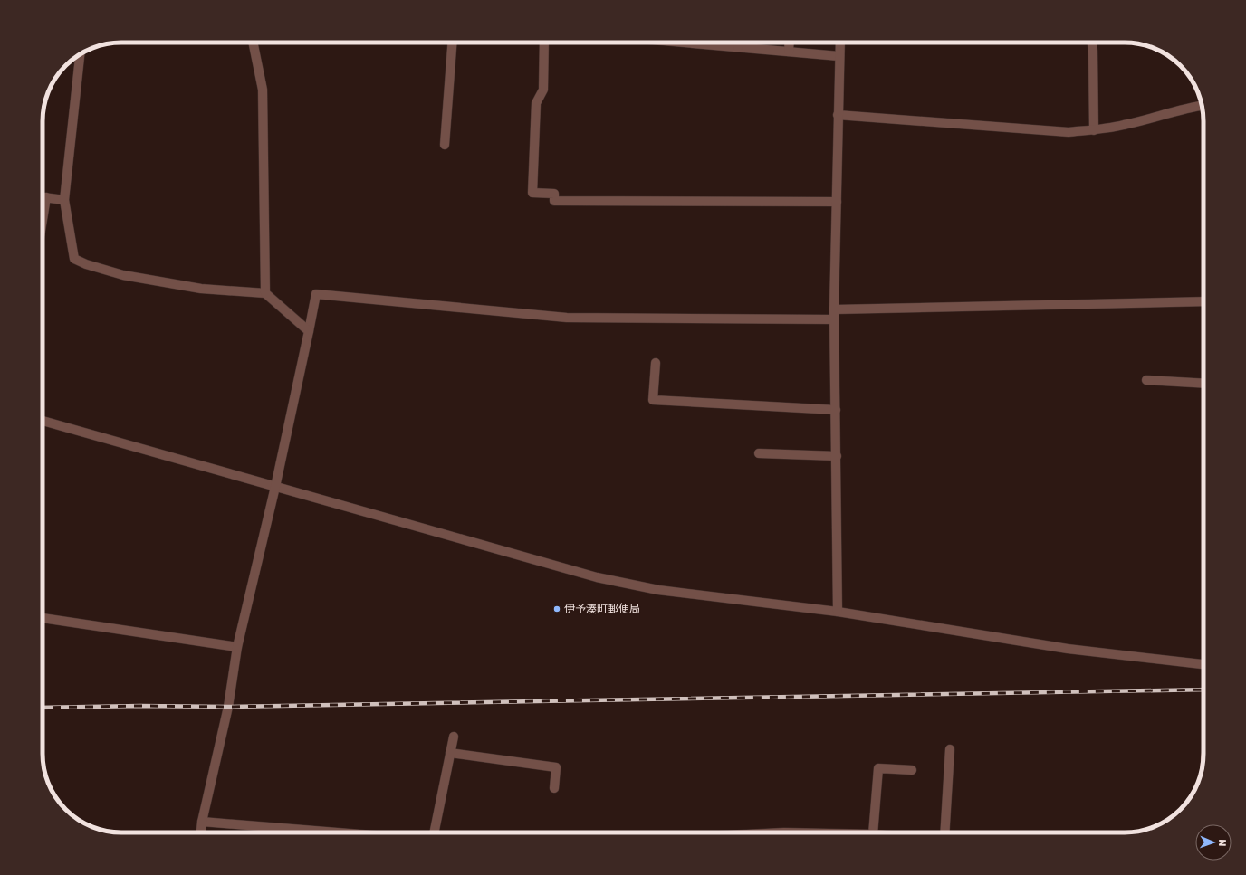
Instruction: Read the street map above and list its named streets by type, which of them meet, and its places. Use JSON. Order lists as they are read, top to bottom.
{
  "places": ["伊予湊町郵便局"],
  "north": "right"
}
